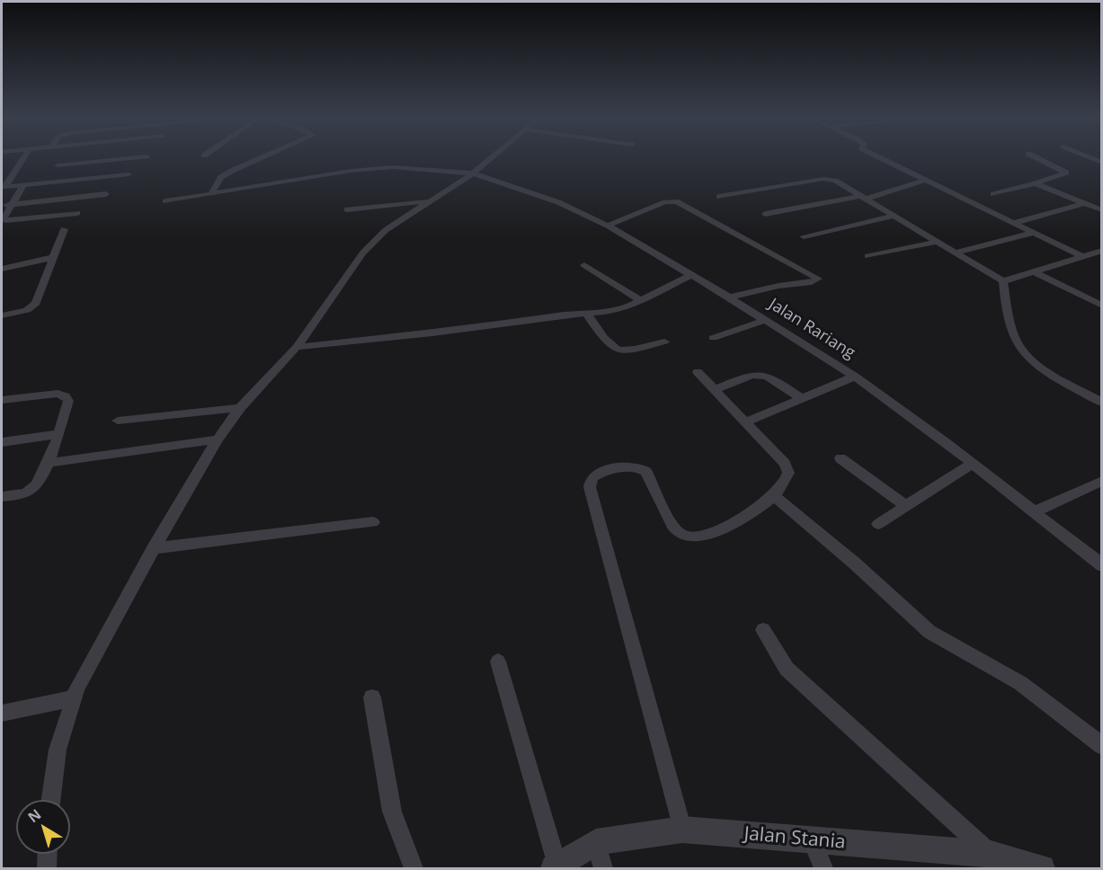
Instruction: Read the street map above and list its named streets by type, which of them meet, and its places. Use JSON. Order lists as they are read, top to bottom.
{
  "streets": {
    "street": ["Jalan Rariang", "Jalan Stania"]
  },
  "north": "top left"
}
